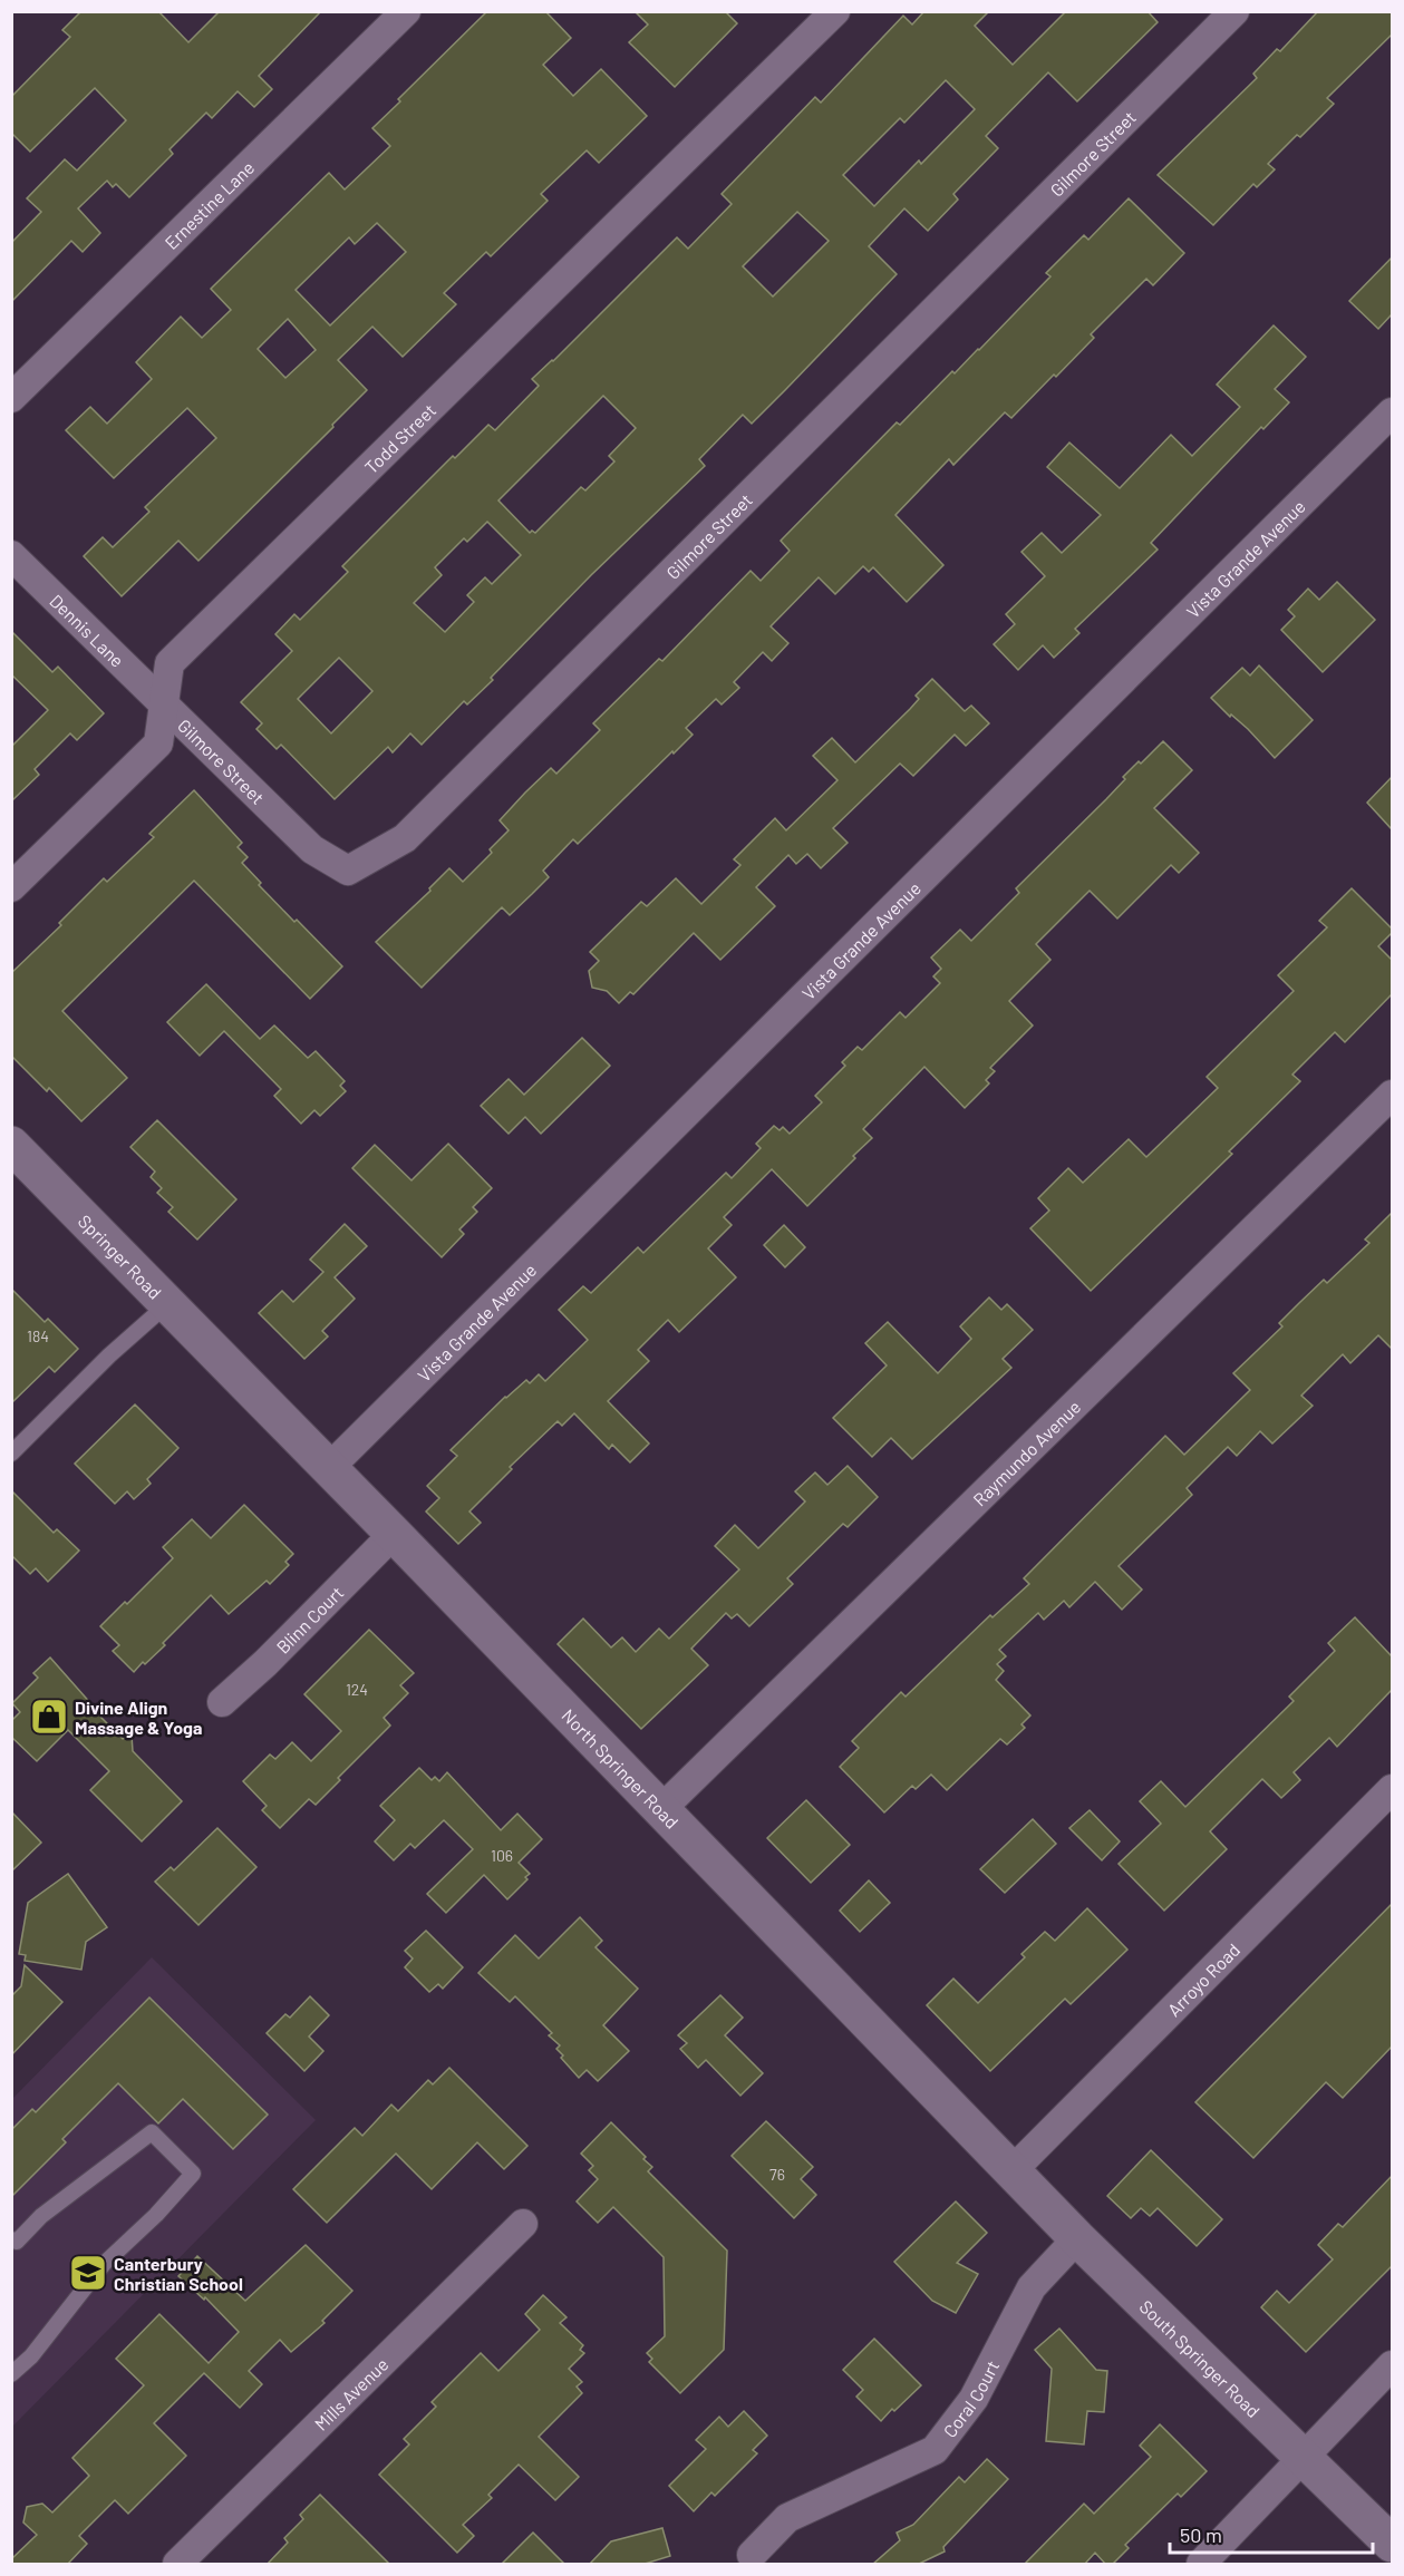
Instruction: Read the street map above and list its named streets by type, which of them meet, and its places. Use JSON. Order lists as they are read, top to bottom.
{
  "streets": {
    "street": [
      "Gilmore Street",
      "Ernestine Lane",
      "Todd Street",
      "Vista Grande Avenue",
      "Dennis Lane",
      "Springer Road",
      "Raymundo Avenue",
      "Blinn Court",
      "North Springer Road",
      "Arroyo Road",
      "South Springer Road",
      "Mills Avenue",
      "Coral Court"
    ]
  },
  "crossings": [
    ["Gilmore Street", "Todd Street"],
    ["Gilmore Street", "Dennis Lane"],
    ["Todd Street", "Dennis Lane"],
    ["Vista Grande Avenue", "North Springer Road"],
    ["Springer Road", "North Springer Road"],
    ["Raymundo Avenue", "North Springer Road"],
    ["Blinn Court", "North Springer Road"],
    ["North Springer Road", "Arroyo Road"],
    ["North Springer Road", "South Springer Road"],
    ["Arroyo Road", "South Springer Road"],
    ["South Springer Road", "Coral Court"]
  ],
  "places": {
    "shop": ["Divine Align Massage & Yoga"],
    "school or university": ["Canterbury Christian School"]
  },
  "house_numbers": [
    "184",
    "124",
    "106",
    "76"
  ],
  "scale_bar": "50 m"
}
